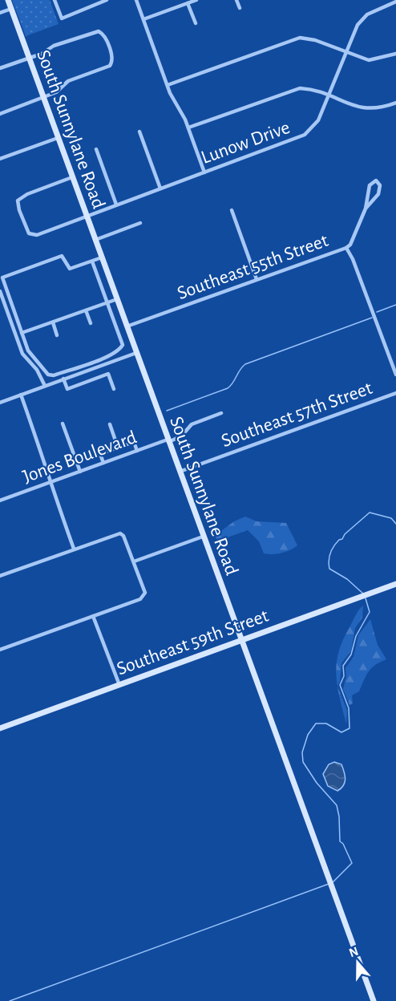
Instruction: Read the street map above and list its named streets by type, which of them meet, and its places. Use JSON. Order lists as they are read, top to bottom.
{
  "streets": {
    "main road": ["South Sunnylane Road", "Southeast 59th Street"],
    "street": [
      "Lunow Drive",
      "Southeast 55th Street",
      "Southeast 57th Street",
      "Jones Boulevard"
    ]
  },
  "crossings": [
    ["South Sunnylane Road", "Lunow Drive"],
    ["South Sunnylane Road", "Southeast 55th Street"],
    ["South Sunnylane Road", "Southeast 57th Street"],
    ["South Sunnylane Road", "Jones Boulevard"],
    ["South Sunnylane Road", "Southeast 59th Street"]
  ],
  "north": "top"
}
